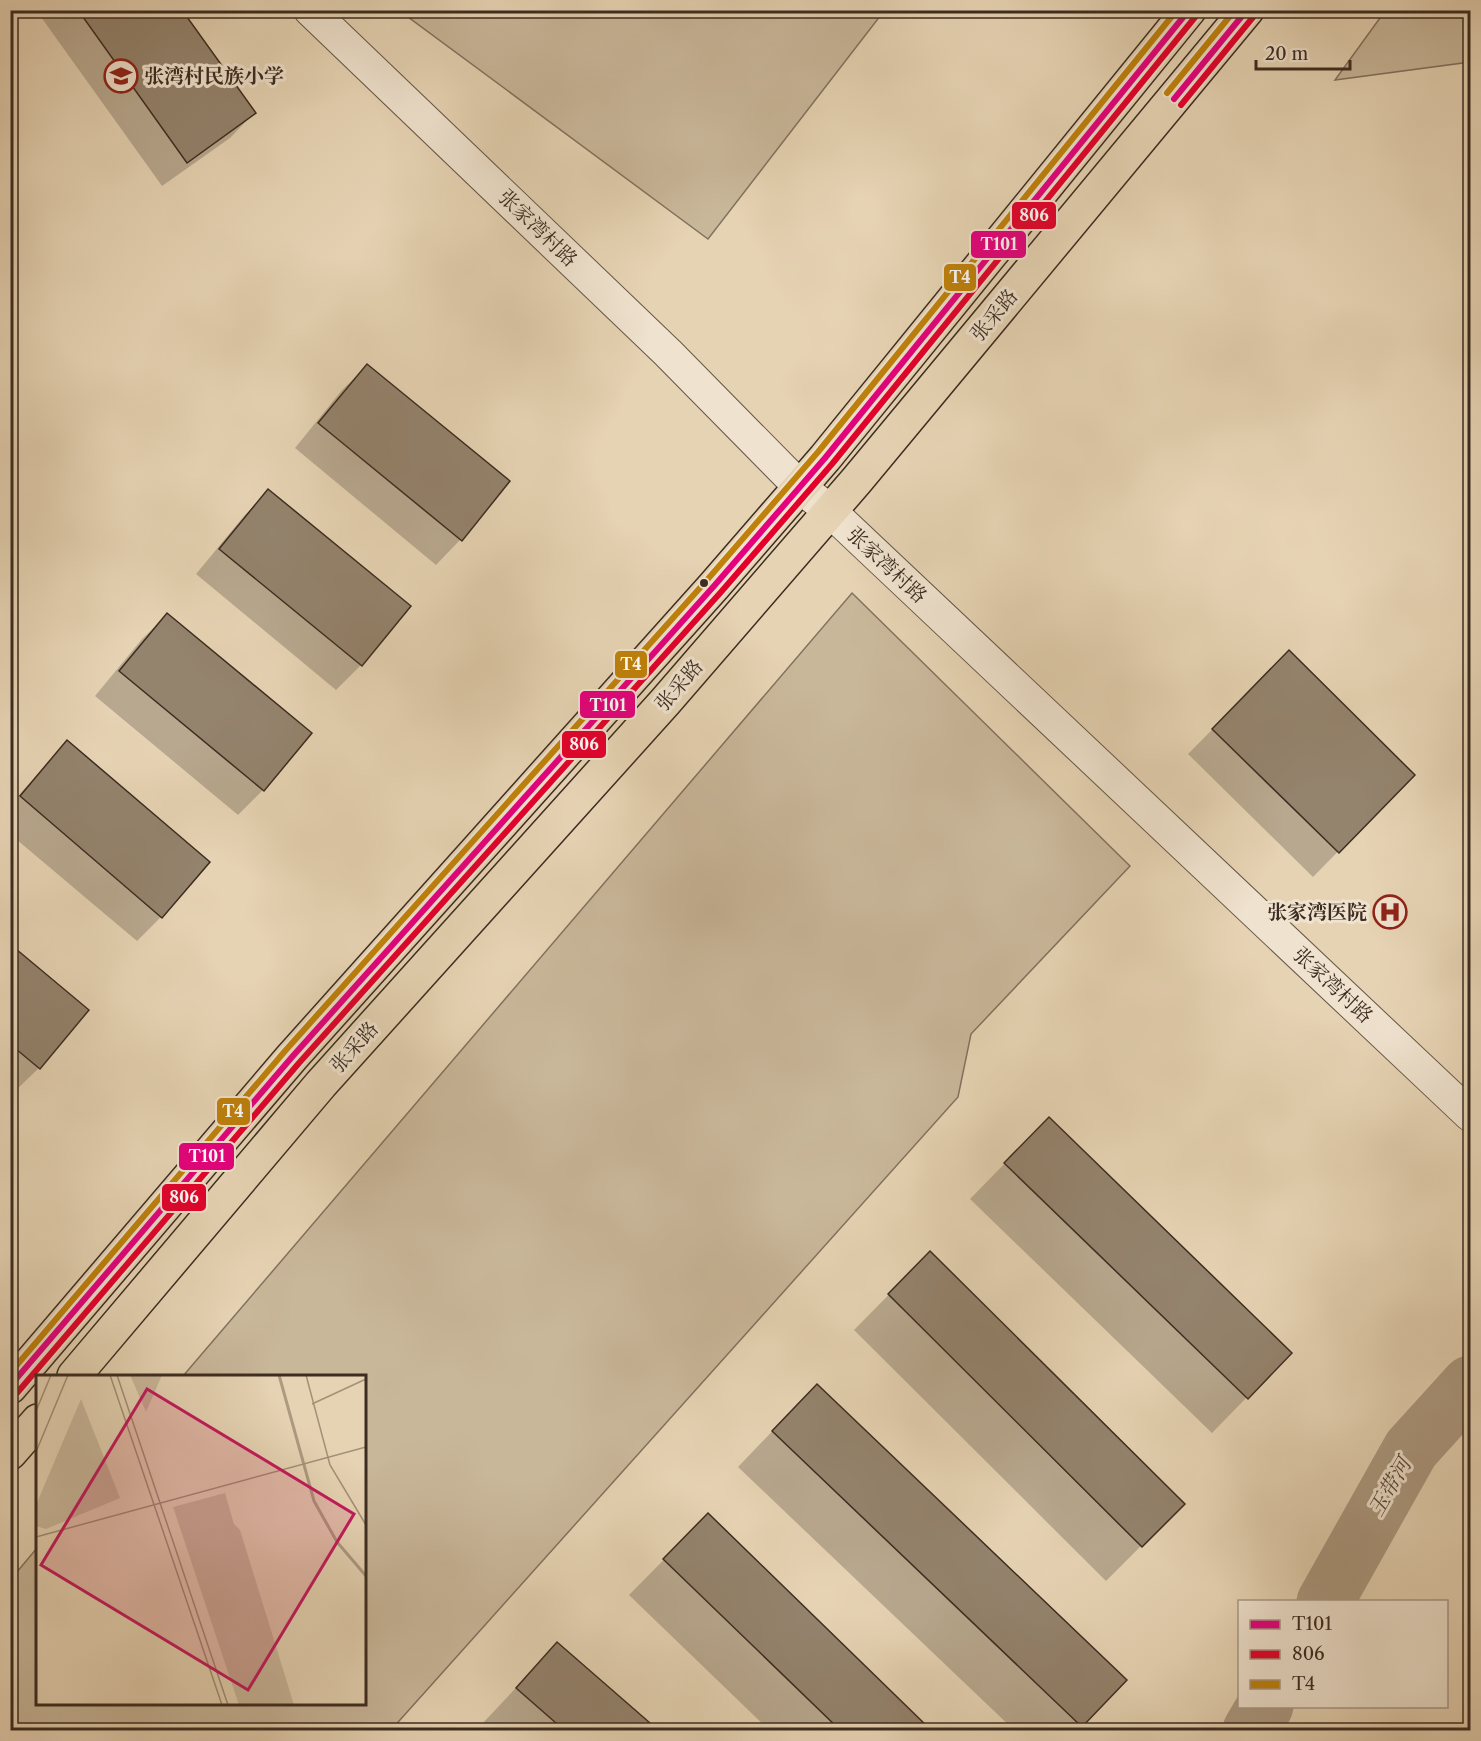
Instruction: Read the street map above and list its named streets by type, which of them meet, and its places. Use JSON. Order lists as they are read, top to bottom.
{
  "streets": {
    "main road": ["张采路"],
    "street": ["张家湾村路"]
  },
  "crossings": [
    ["张家湾村路", "张采路"]
  ],
  "water": ["玉带河"],
  "places": {
    "school or university": ["张湾村民族小学"],
    "hospital": ["张家湾医院"]
  },
  "lines": ["transit line T101", "transit line T4", "transit line 806"],
  "legend": ["T101", "806", "T4"],
  "scale_bar": "20 m"
}
